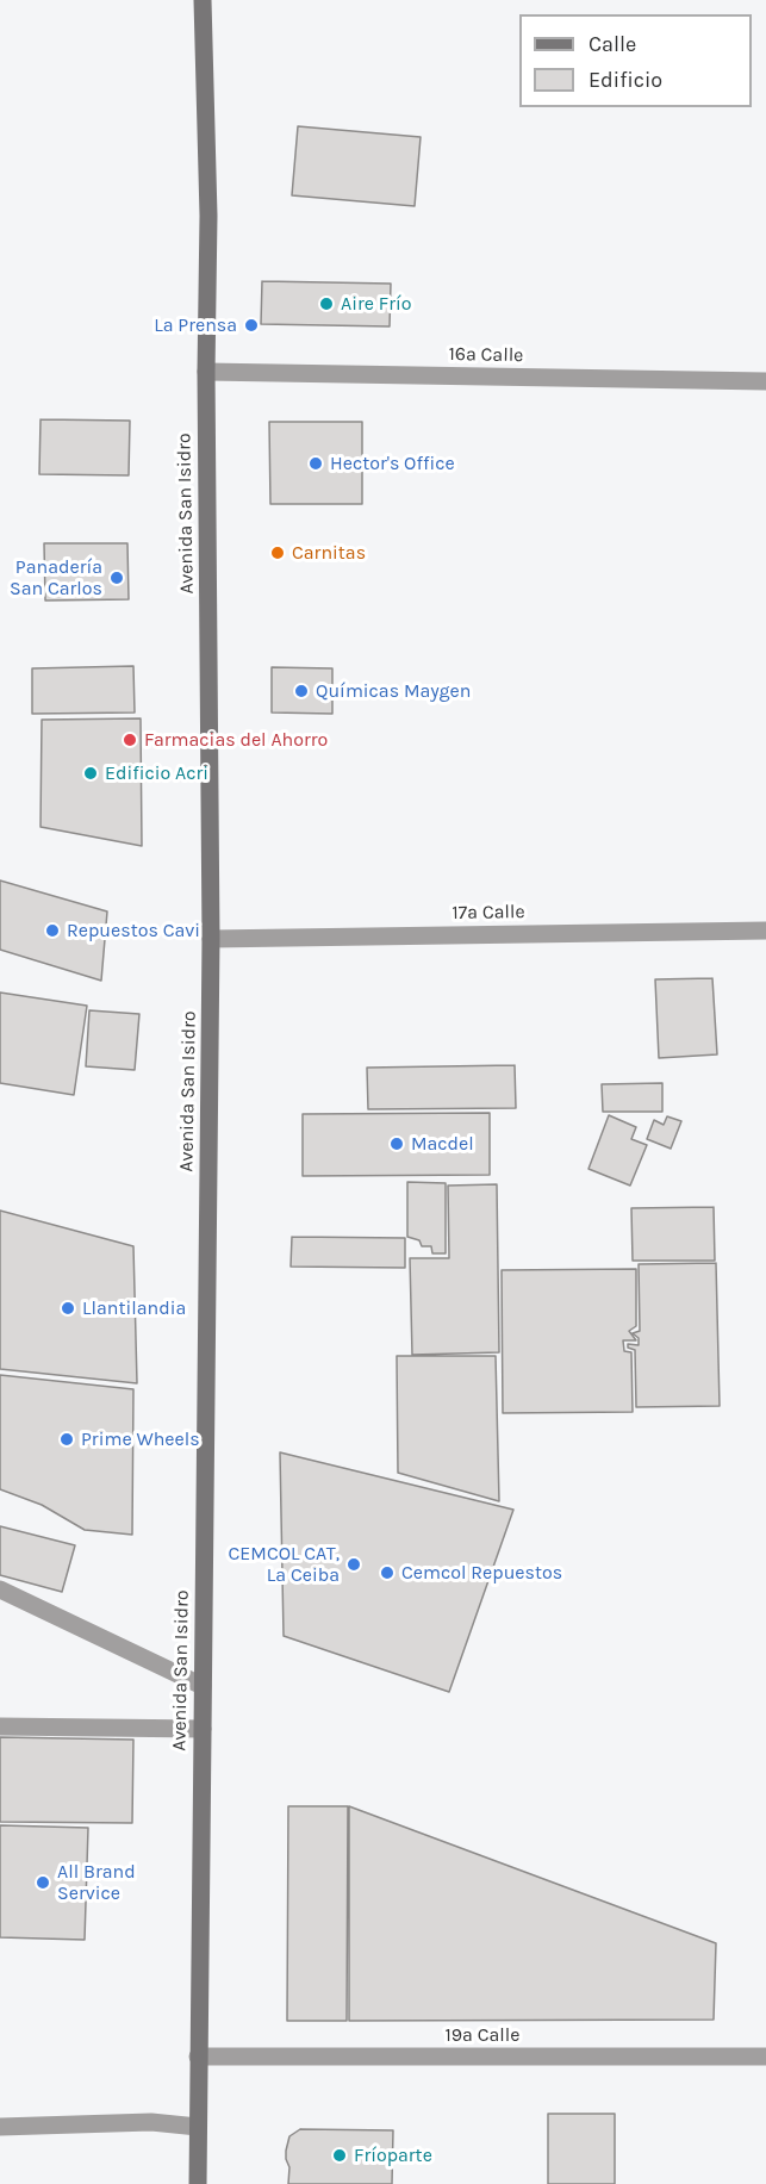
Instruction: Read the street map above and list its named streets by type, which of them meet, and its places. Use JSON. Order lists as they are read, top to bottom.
{
  "streets": {
    "street": [
      "16a Calle",
      "Avenida San Isidro",
      "17a Calle",
      "19a Calle"
    ]
  },
  "crossings": [
    ["16a Calle", "Avenida San Isidro"],
    ["Avenida San Isidro", "17a Calle"],
    ["Avenida San Isidro", "19a Calle"]
  ],
  "places": [
    "Aire Frío",
    "La Prensa",
    "Hector's Office",
    "Carnitas",
    "Panadería San Carlos",
    "Químicas Maygen",
    "Farmacias del Ahorro",
    "Edificio Acri",
    "Repuestos Cavi",
    "Macdel",
    "Llantilandia",
    "Prime Wheels",
    "CEMCOL CAT, La Ceiba",
    "Cemcol Repuestos",
    "All Brand Service",
    "Fríoparte"
  ],
  "legend": ["Calle", "Edificio"]
}
